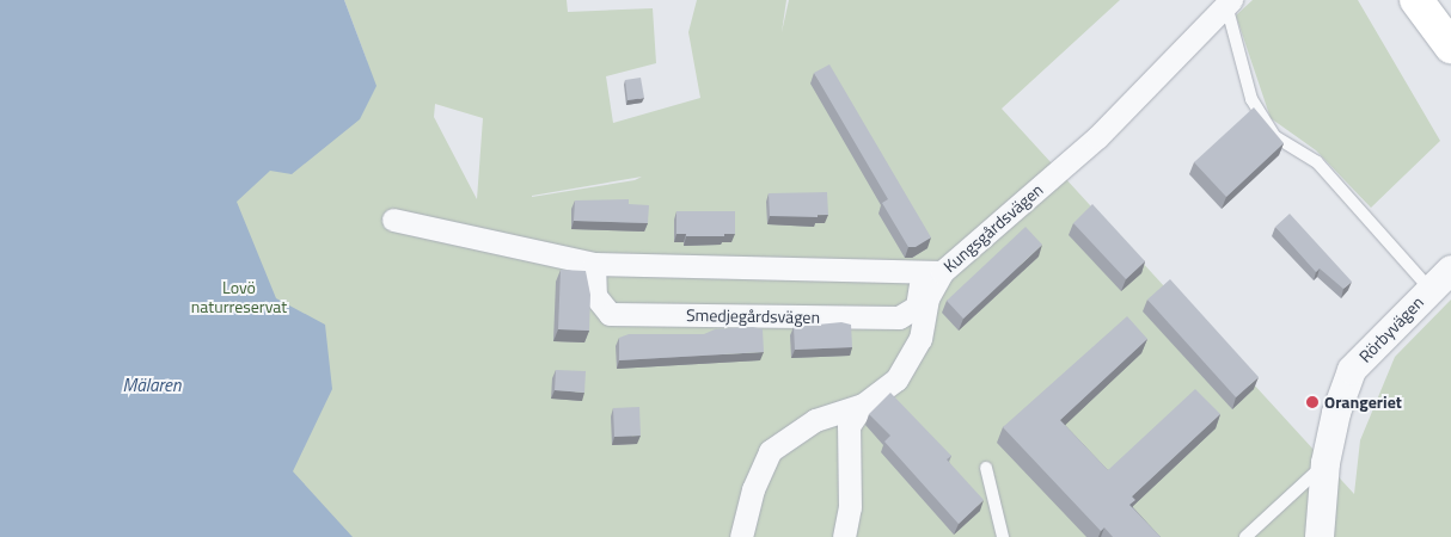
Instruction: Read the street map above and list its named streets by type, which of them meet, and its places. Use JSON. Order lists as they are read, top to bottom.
{
  "streets": {
    "street": ["Kungsgårdsvägen", "Smedjegårdsvägen", "Rörbyvägen"]
  },
  "crossings": [
    ["Kungsgårdsvägen", "Smedjegårdsvägen"]
  ],
  "water": ["Mälaren"],
  "parks": ["Lovö naturreservat"],
  "places": ["Orangeriet"]
}
